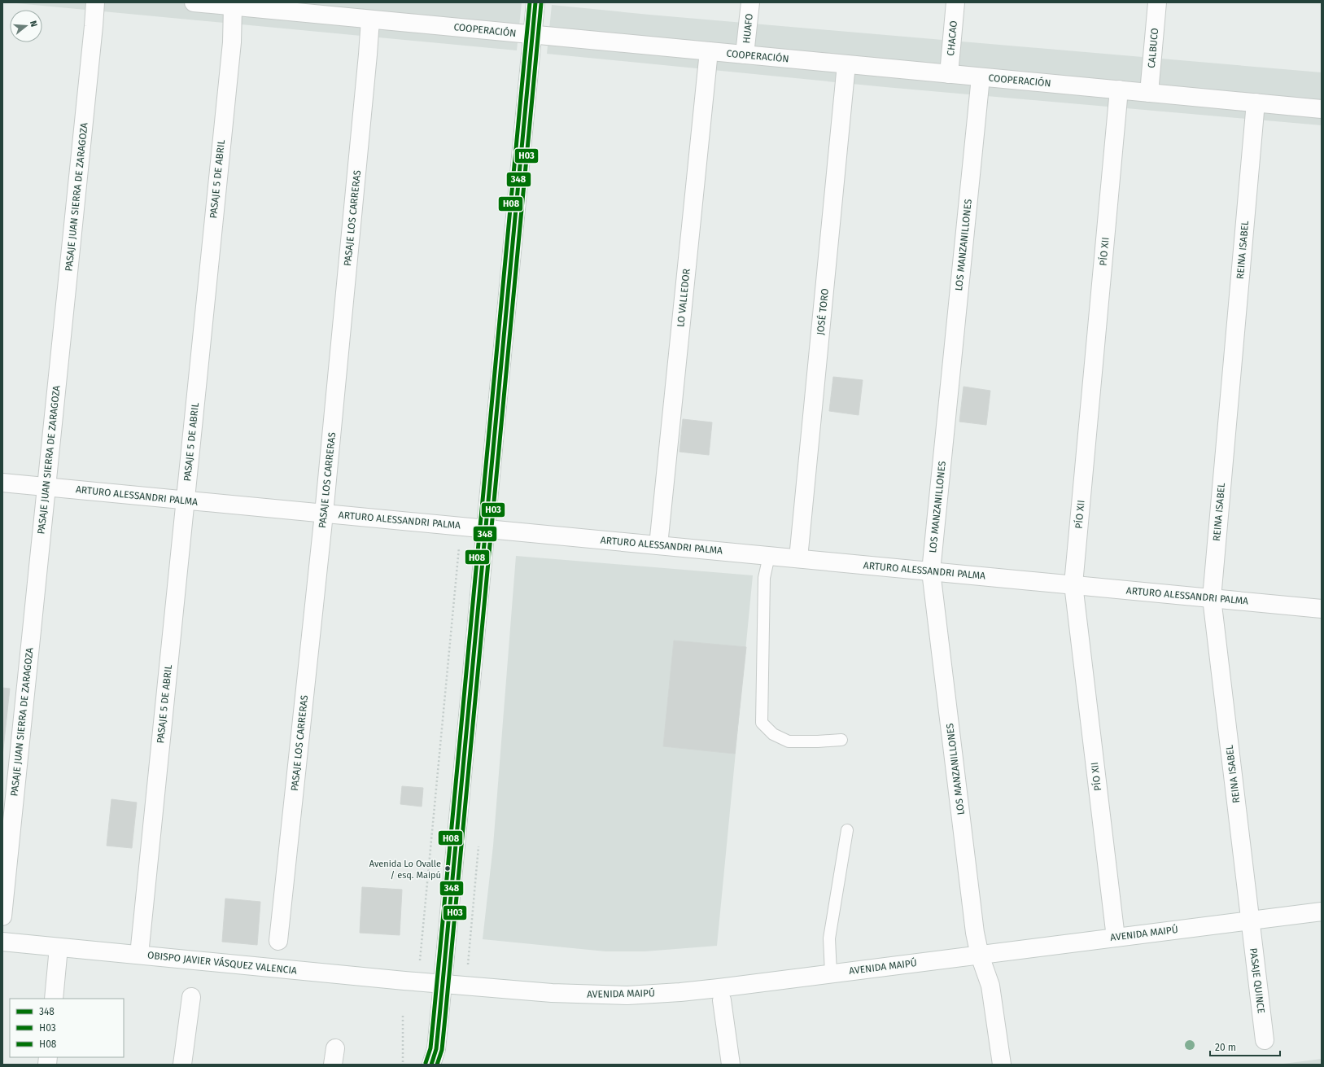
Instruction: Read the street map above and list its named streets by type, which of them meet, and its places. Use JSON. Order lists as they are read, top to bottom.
{
  "streets": {
    "street": [
      "HUAFO",
      "COOPERACIÓN",
      "CHACAO",
      "CALBUCO",
      "PASAJE 5 DE ABRIL",
      "PASAJE JUAN SIERRA DE ZARAGOZA",
      "PASAJE LOS CARRERAS",
      "LOS MANZANILLONES",
      "REINA ISABEL",
      "PÍO XII",
      "LO VALLEDOR",
      "JOSÉ TORO",
      "ARTURO ALESSANDRI PALMA",
      "AVENIDA MAIPÚ",
      "OBISPO JAVIER VÁSQUEZ VALENCIA",
      "PASAJE QUINCE"
    ]
  },
  "crossings": [
    ["HUAFO", "COOPERACIÓN"],
    ["COOPERACIÓN", "CHACAO"],
    ["COOPERACIÓN", "CALBUCO"],
    ["COOPERACIÓN", "PASAJE 5 DE ABRIL"],
    ["COOPERACIÓN", "PASAJE LOS CARRERAS"],
    ["COOPERACIÓN", "LOS MANZANILLONES"],
    ["COOPERACIÓN", "REINA ISABEL"],
    ["COOPERACIÓN", "PÍO XII"],
    ["COOPERACIÓN", "LO VALLEDOR"],
    ["COOPERACIÓN", "JOSÉ TORO"],
    ["PASAJE 5 DE ABRIL", "ARTURO ALESSANDRI PALMA"],
    ["PASAJE 5 DE ABRIL", "OBISPO JAVIER VÁSQUEZ VALENCIA"],
    ["PASAJE JUAN SIERRA DE ZARAGOZA", "ARTURO ALESSANDRI PALMA"],
    ["PASAJE LOS CARRERAS", "ARTURO ALESSANDRI PALMA"],
    ["LOS MANZANILLONES", "ARTURO ALESSANDRI PALMA"],
    ["LOS MANZANILLONES", "AVENIDA MAIPÚ"],
    ["REINA ISABEL", "ARTURO ALESSANDRI PALMA"],
    ["REINA ISABEL", "AVENIDA MAIPÚ"],
    ["REINA ISABEL", "PASAJE QUINCE"],
    ["PÍO XII", "ARTURO ALESSANDRI PALMA"],
    ["PÍO XII", "AVENIDA MAIPÚ"],
    ["LO VALLEDOR", "ARTURO ALESSANDRI PALMA"],
    ["JOSÉ TORO", "ARTURO ALESSANDRI PALMA"],
    ["AVENIDA MAIPÚ", "OBISPO JAVIER VÁSQUEZ VALENCIA"],
    ["AVENIDA MAIPÚ", "PASAJE QUINCE"]
  ],
  "places": ["Avenida Lo Ovalle / esq. Maipú"],
  "lines": ["transit line 348", "transit line H08", "transit line H03"],
  "legend": ["348", "H03", "H08"],
  "scale_bar": "20 m",
  "north": "right"
}
